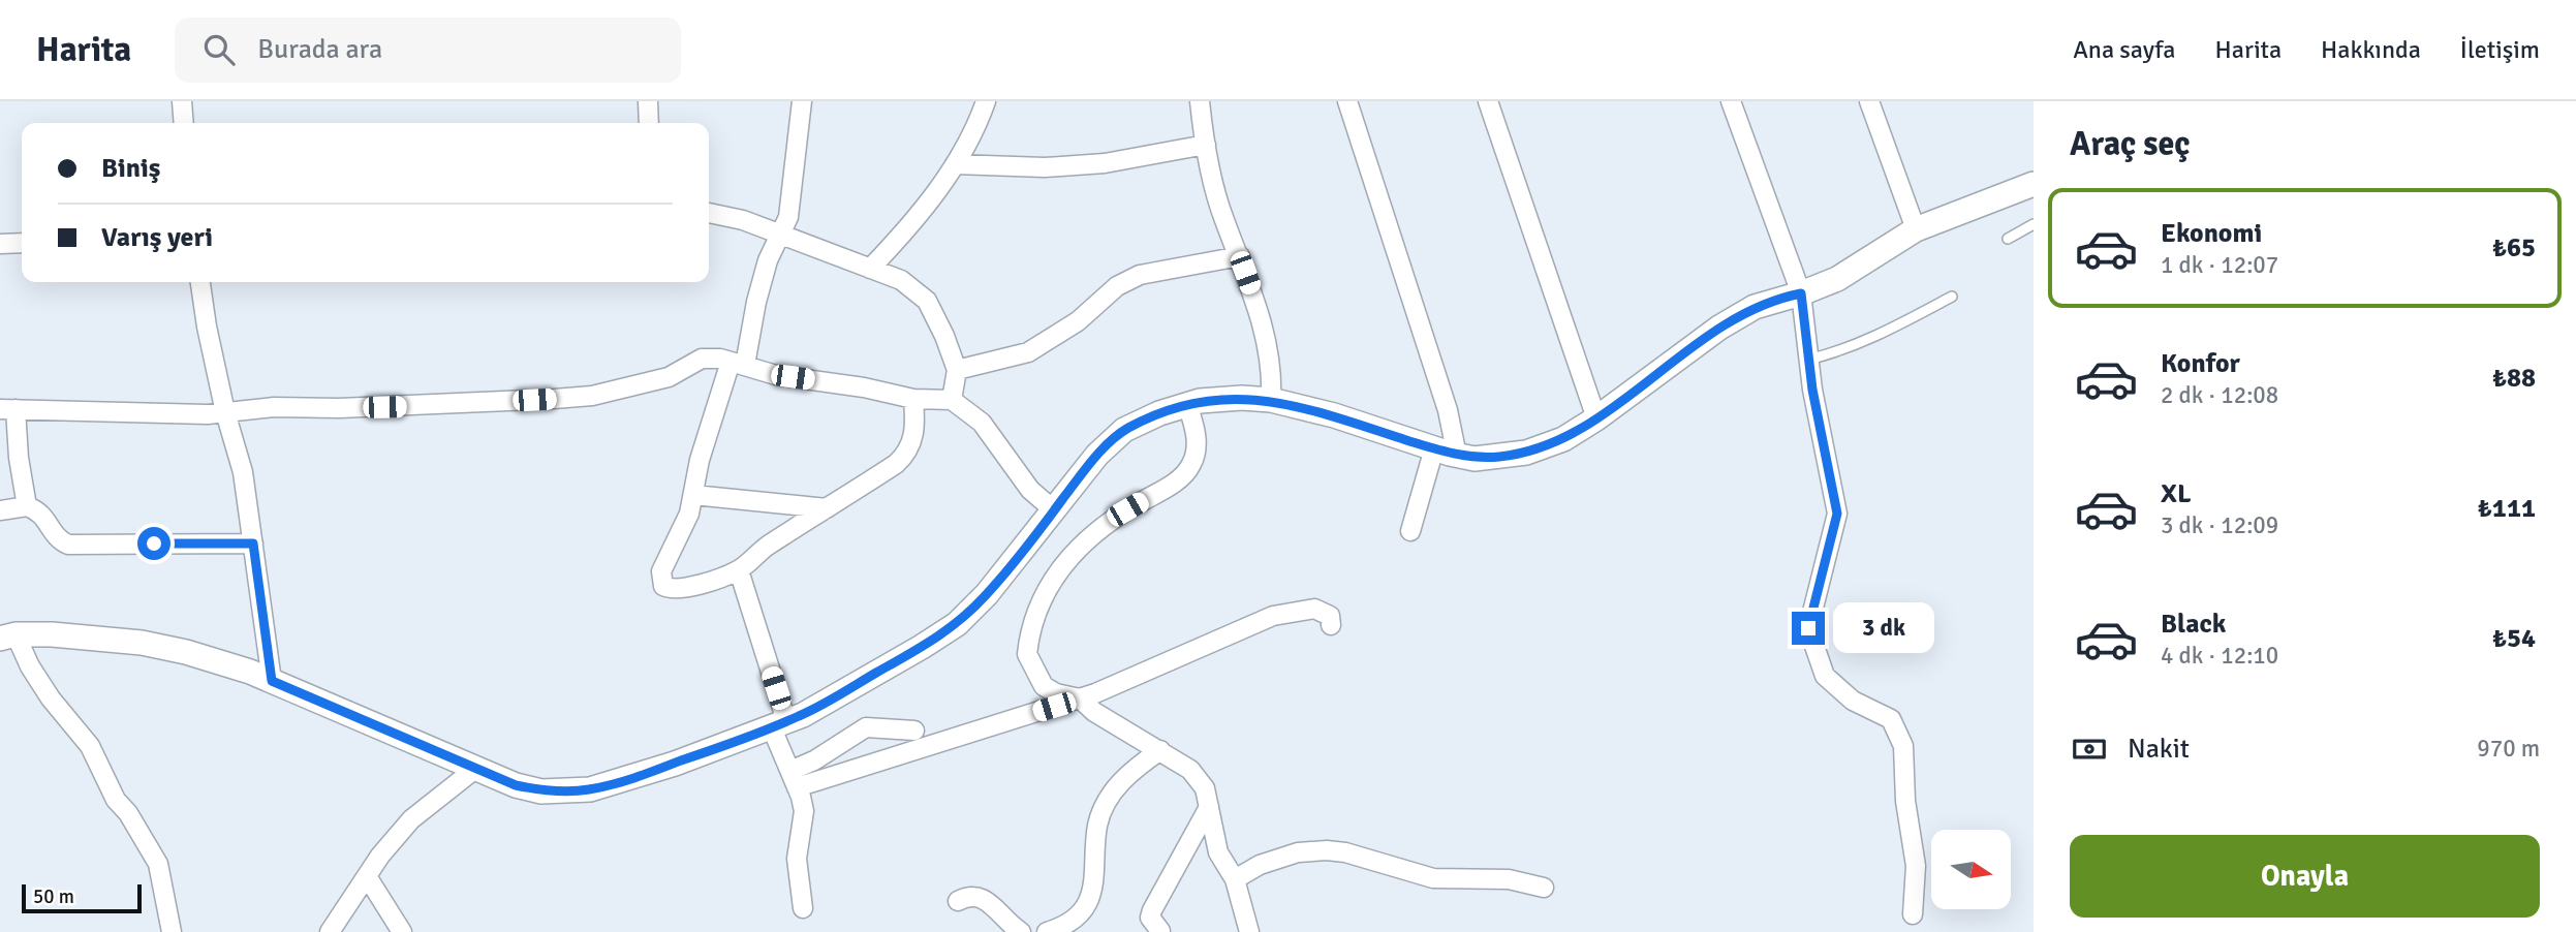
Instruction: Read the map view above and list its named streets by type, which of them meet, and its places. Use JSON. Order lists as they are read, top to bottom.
{
  "scale_bar": "50 m",
  "north": "right",
  "page": {
    "header": "Harita",
    "search": "Burada ara",
    "nav": [
      "Ana sayfa",
      "Harita",
      "Hakkında",
      "İletişim"
    ],
    "heading": "Araç seç",
    "banner": ["Biniş", "Varış yeri"],
    "list": [
      {
        "name": "Ekonomi",
        "note": "1 dk · 12:07",
        "value": "₺65"
      },
      {
        "name": "Konfor",
        "note": "2 dk · 12:08",
        "value": "₺88"
      },
      {
        "name": "XL",
        "note": "3 dk · 12:09",
        "value": "₺111"
      },
      {
        "name": "Black",
        "note": "4 dk · 12:10",
        "value": "₺54"
      }
    ],
    "bubble": "3 dk",
    "pay": ["Nakit", "970 m"],
    "buttons": "Onayla",
    "scale": "50 m"
  }
}
